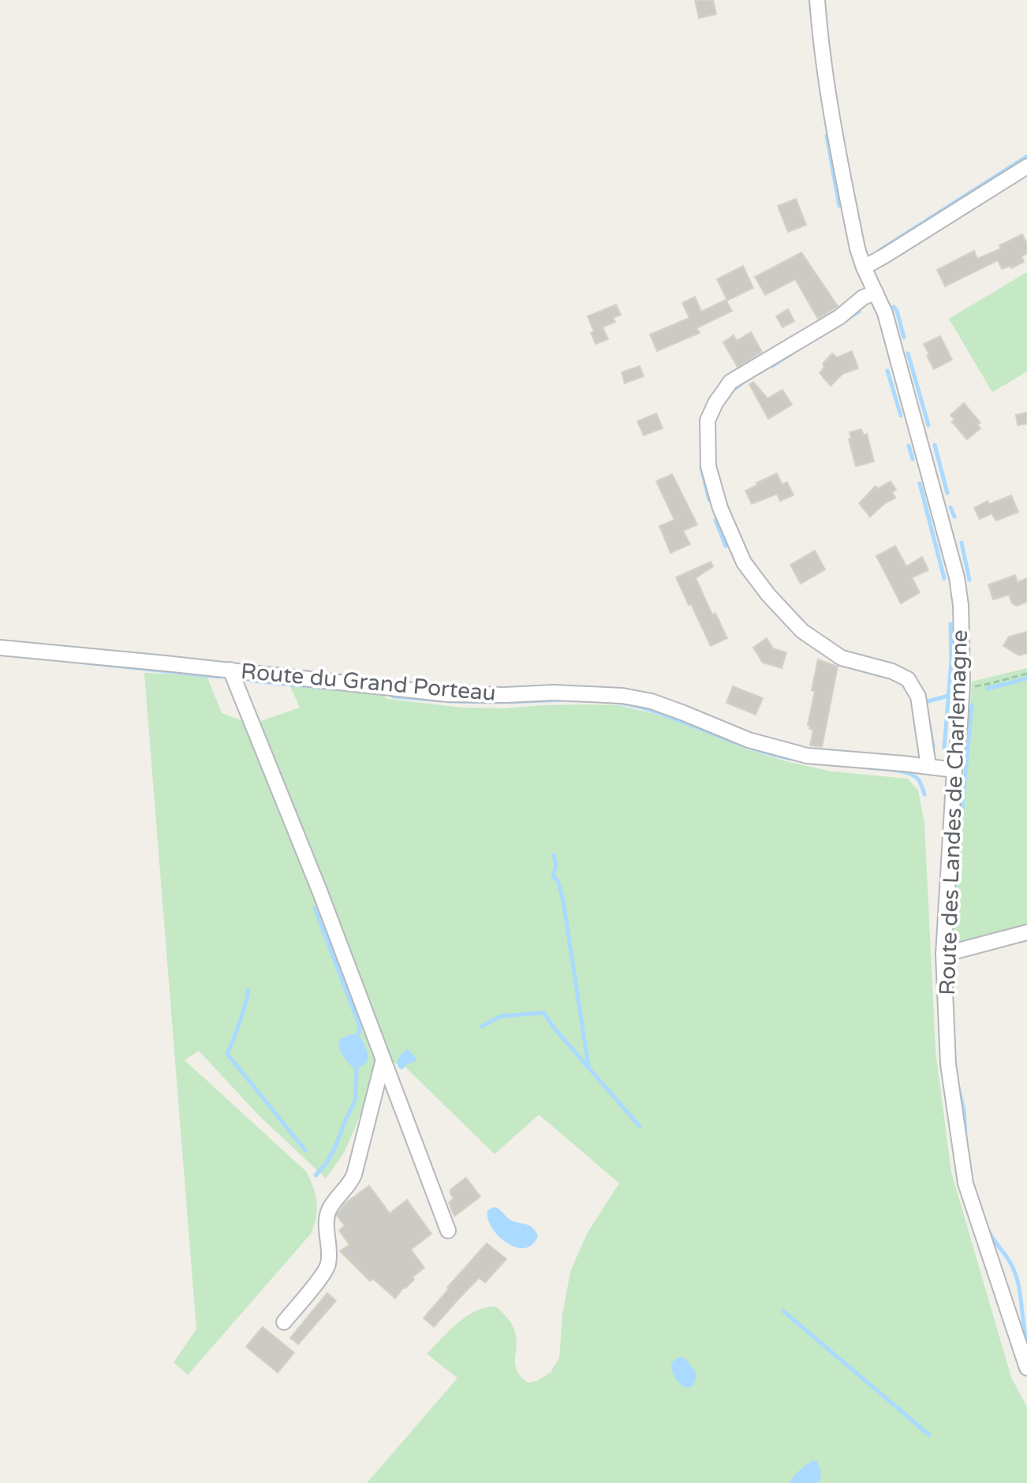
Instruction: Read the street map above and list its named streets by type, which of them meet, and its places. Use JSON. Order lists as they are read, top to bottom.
{
  "streets": {
    "street": ["Route du Grand Porteau", "Route des Landes de Charlemagne"]
  },
  "crossings": [
    ["Route du Grand Porteau", "Route des Landes de Charlemagne"]
  ]
}
